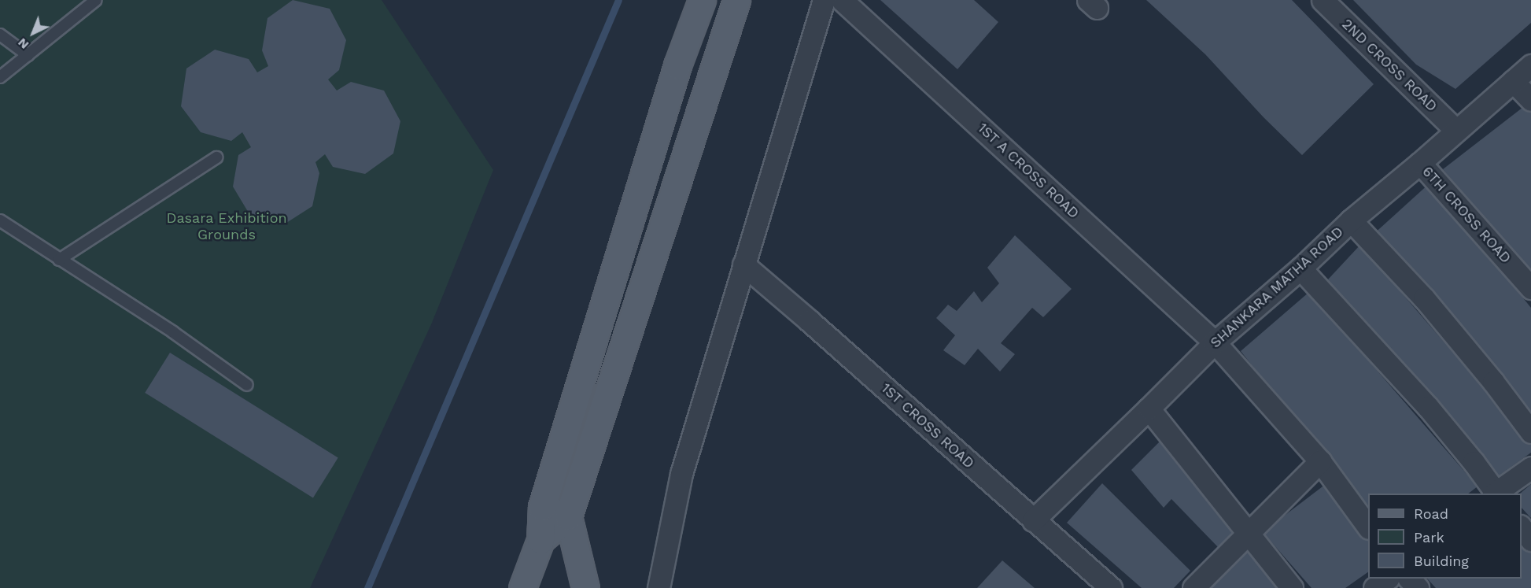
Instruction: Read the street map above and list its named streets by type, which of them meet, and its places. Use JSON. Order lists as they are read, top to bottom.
{
  "streets": {
    "street": [
      "2ND CROSS ROAD",
      "1ST A CROSS ROAD",
      "6TH CROSS ROAD",
      "SHANKARA MATHA ROAD",
      "1ST CROSS ROAD"
    ]
  },
  "crossings": [
    ["2ND CROSS ROAD", "SHANKARA MATHA ROAD"],
    ["1ST A CROSS ROAD", "SHANKARA MATHA ROAD"],
    ["6TH CROSS ROAD", "SHANKARA MATHA ROAD"],
    ["SHANKARA MATHA ROAD", "1ST CROSS ROAD"]
  ],
  "parks": ["Dasara Exhibition Grounds"],
  "legend": ["Road", "Park", "Building"],
  "north": "bottom left"
}
